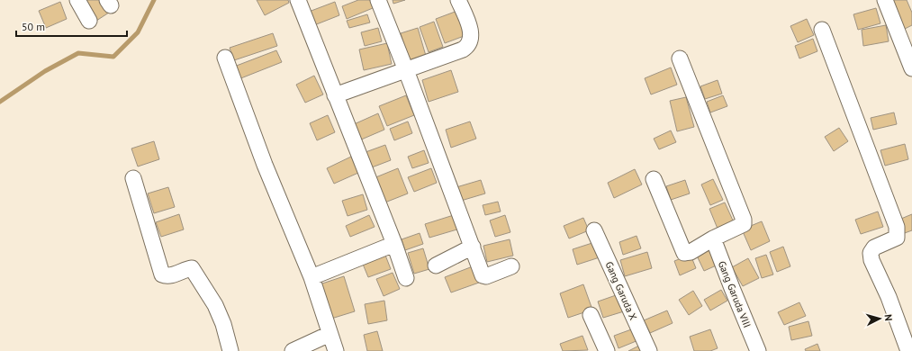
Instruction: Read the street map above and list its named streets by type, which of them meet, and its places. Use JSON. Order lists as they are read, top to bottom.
{
  "streets": {
    "street": ["Gang Garuda X", "Gang Garuda VIII"]
  },
  "scale_bar": "50 m",
  "north": "right"
}
